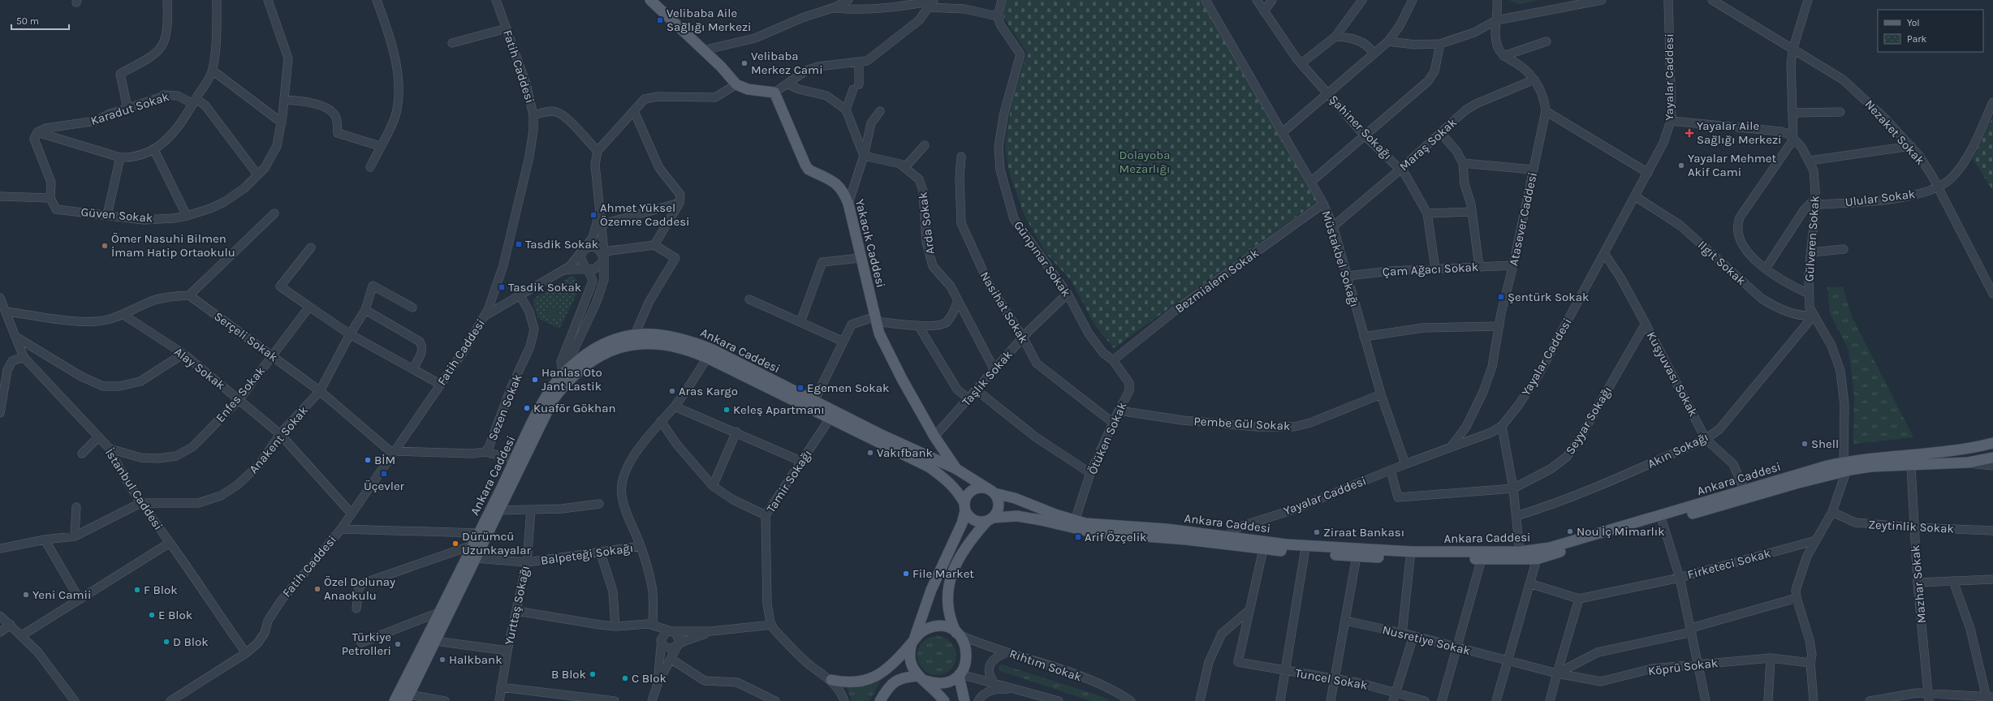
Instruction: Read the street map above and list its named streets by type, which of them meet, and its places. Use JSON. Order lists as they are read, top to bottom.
{
  "streets": {
    "main road": ["Yakacık Caddesi", "Ankara Caddesi"],
    "street": [
      "Fatih Caddesi",
      "Yayalar Caddesi",
      "Karadut Sokak",
      "Şahiner Sokağı",
      "Nezaket Sokak",
      "Maraş Sokak",
      "Ulular Sokak",
      "Güven Sokak",
      "Atasever Caddesi",
      "Arda Sokak",
      "Gülveren Sokak",
      "Günpınar Sokak",
      "Müstakbel Sokağı",
      "Ilgıt Sokak",
      "Çam Ağacı Sokak",
      "Bezmialem Sokak",
      "Nasihat Sokak",
      "Serçeli Sokak",
      "Alay Sokak",
      "Kuşyuvası Sokak",
      "Taşlık Sokak",
      "Enfes Sokak",
      "Sezen Sokak",
      "Seyyar Sokağı",
      "Pembe Gül Sokak",
      "Ötüken Sokak",
      "Anakent Sokak",
      "Akın Sokağı",
      "Tamir Sokağı",
      "İstanbul Caddesi",
      "Zeytinlik Sokak",
      "Balpeteği Sokağı",
      "Firketeci Sokak",
      "Mazhar Sokak",
      "Yurttaş Sokağı",
      "Nusretiye Sokak",
      "Rıhtım Sokak",
      "Köprü Sokak",
      "Tuncel Sokak"
    ]
  },
  "crossings": [
    ["Fatih Caddesi", "Serçeli Sokak"],
    ["Fatih Caddesi", "Alay Sokak"],
    ["Fatih Caddesi", "Sezen Sokak"],
    ["Fatih Caddesi", "İstanbul Caddesi"],
    ["Yayalar Caddesi", "Atasever Caddesi"],
    ["Yayalar Caddesi", "Gülveren Sokak"],
    ["Yayalar Caddesi", "Müstakbel Sokağı"],
    ["Yayalar Caddesi", "Ilgıt Sokak"],
    ["Yayalar Caddesi", "Ankara Caddesi"],
    ["Yayalar Caddesi", "Kuşyuvası Sokak"],
    ["Yayalar Caddesi", "Seyyar Sokağı"],
    ["Karadut Sokak", "Güven Sokak"],
    ["Şahiner Sokağı", "Maraş Sokak"],
    ["Şahiner Sokağı", "Çam Ağacı Sokak"],
    ["Nezaket Sokak", "Ulular Sokak"],
    ["Maraş Sokak", "Atasever Caddesi"],
    ["Maraş Sokak", "Müstakbel Sokağı"],
    ["Ulular Sokak", "Gülveren Sokak"],
    ["Atasever Caddesi", "Çam Ağacı Sokak"],
    ["Arda Sokak", "Taşlık Sokak"],
    ["Gülveren Sokak", "Ilgıt Sokak"],
    ["Gülveren Sokak", "Ankara Caddesi"],
    ["Gülveren Sokak", "Akın Sokağı"],
    ["Gülveren Sokak", "Zeytinlik Sokak"],
    ["Gülveren Sokak", "Firketeci Sokak"],
    ["Yakacık Caddesi", "Ankara Caddesi"],
    ["Yakacık Caddesi", "Taşlık Sokak"],
    ["Günpınar Sokak", "Bezmialem Sokak"],
    ["Günpınar Sokak", "Taşlık Sokak"],
    ["Günpınar Sokak", "Ötüken Sokak"],
    ["Müstakbel Sokağı", "Çam Ağacı Sokak"],
    ["Müstakbel Sokağı", "Bezmialem Sokak"],
    ["Müstakbel Sokağı", "Pembe Gül Sokak"],
    ["Ilgıt Sokak", "Akın Sokağı"],
    ["Bezmialem Sokak", "Ötüken Sokak"],
    ["Nasihat Sokak", "Taşlık Sokak"],
    ["Nasihat Sokak", "Ötüken Sokak"],
    ["Serçeli Sokak", "Enfes Sokak"],
    ["Serçeli Sokak", "Sezen Sokak"],
    ["Serçeli Sokak", "Anakent Sokak"],
    ["Ankara Caddesi", "Kuşyuvası Sokak"],
    ["Ankara Caddesi", "Ötüken Sokak"],
    ["Ankara Caddesi", "Tamir Sokağı"],
    ["Ankara Caddesi", "Balpeteği Sokağı"],
    ["Ankara Caddesi", "Mazhar Sokak"],
    ["Alay Sokak", "Enfes Sokak"],
    ["Alay Sokak", "Anakent Sokak"],
    ["Kuşyuvası Sokak", "Seyyar Sokağı"],
    ["Kuşyuvası Sokak", "Akın Sokağı"],
    ["Enfes Sokak", "İstanbul Caddesi"],
    ["Pembe Gül Sokak", "Ötüken Sokak"],
    ["Anakent Sokak", "İstanbul Caddesi"],
    ["Zeytinlik Sokak", "Mazhar Sokak"],
    ["Balpeteği Sokağı", "Yurttaş Sokağı"],
    ["Firketeci Sokak", "Köprü Sokak"],
    ["Nusretiye Sokak", "Köprü Sokak"]
  ],
  "parks": ["Dolayoba Mezarlığı"],
  "places": {
    "transit": [
      "Velibaba Aile Sağlığı Merkezi",
      "Ahmet Yüksel Özemre Caddesi",
      "Tasdi̇k Sokak",
      "Tasdik Sokak",
      "Şentürk Sokak",
      "Egemen Sokak",
      "Üçevler",
      "Arif Özçelik"
    ],
    "other": [
      "Velibaba Merkez Cami",
      "Yayalar Mehmet Akif Cami",
      "Ömer Nasuhi Bilmen İmam Hatip Ortaokulu",
      "Hanlas Oto Jant Lastik",
      "Aras Kargo",
      "Kuaför Gökhan",
      "Keleş Apartmanı",
      "Shell",
      "Vakıfbank",
      "BİM",
      "Nou İç Mimarlık",
      "Ziraat Bankası",
      "Dürümcü Uzunkayalar",
      "File Market",
      "Özel Dolunay Anaokulu",
      "F Blok",
      "Yeni Camii",
      "E Blok",
      "D Blok",
      "Türkiye Petrolleri",
      "Halkbank",
      "B Blok",
      "C Blok"
    ],
    "health": ["Yayalar Aile Sağlığı Merkezi"]
  },
  "legend": ["Yol", "Park"],
  "scale_bar": "50 m"
}
